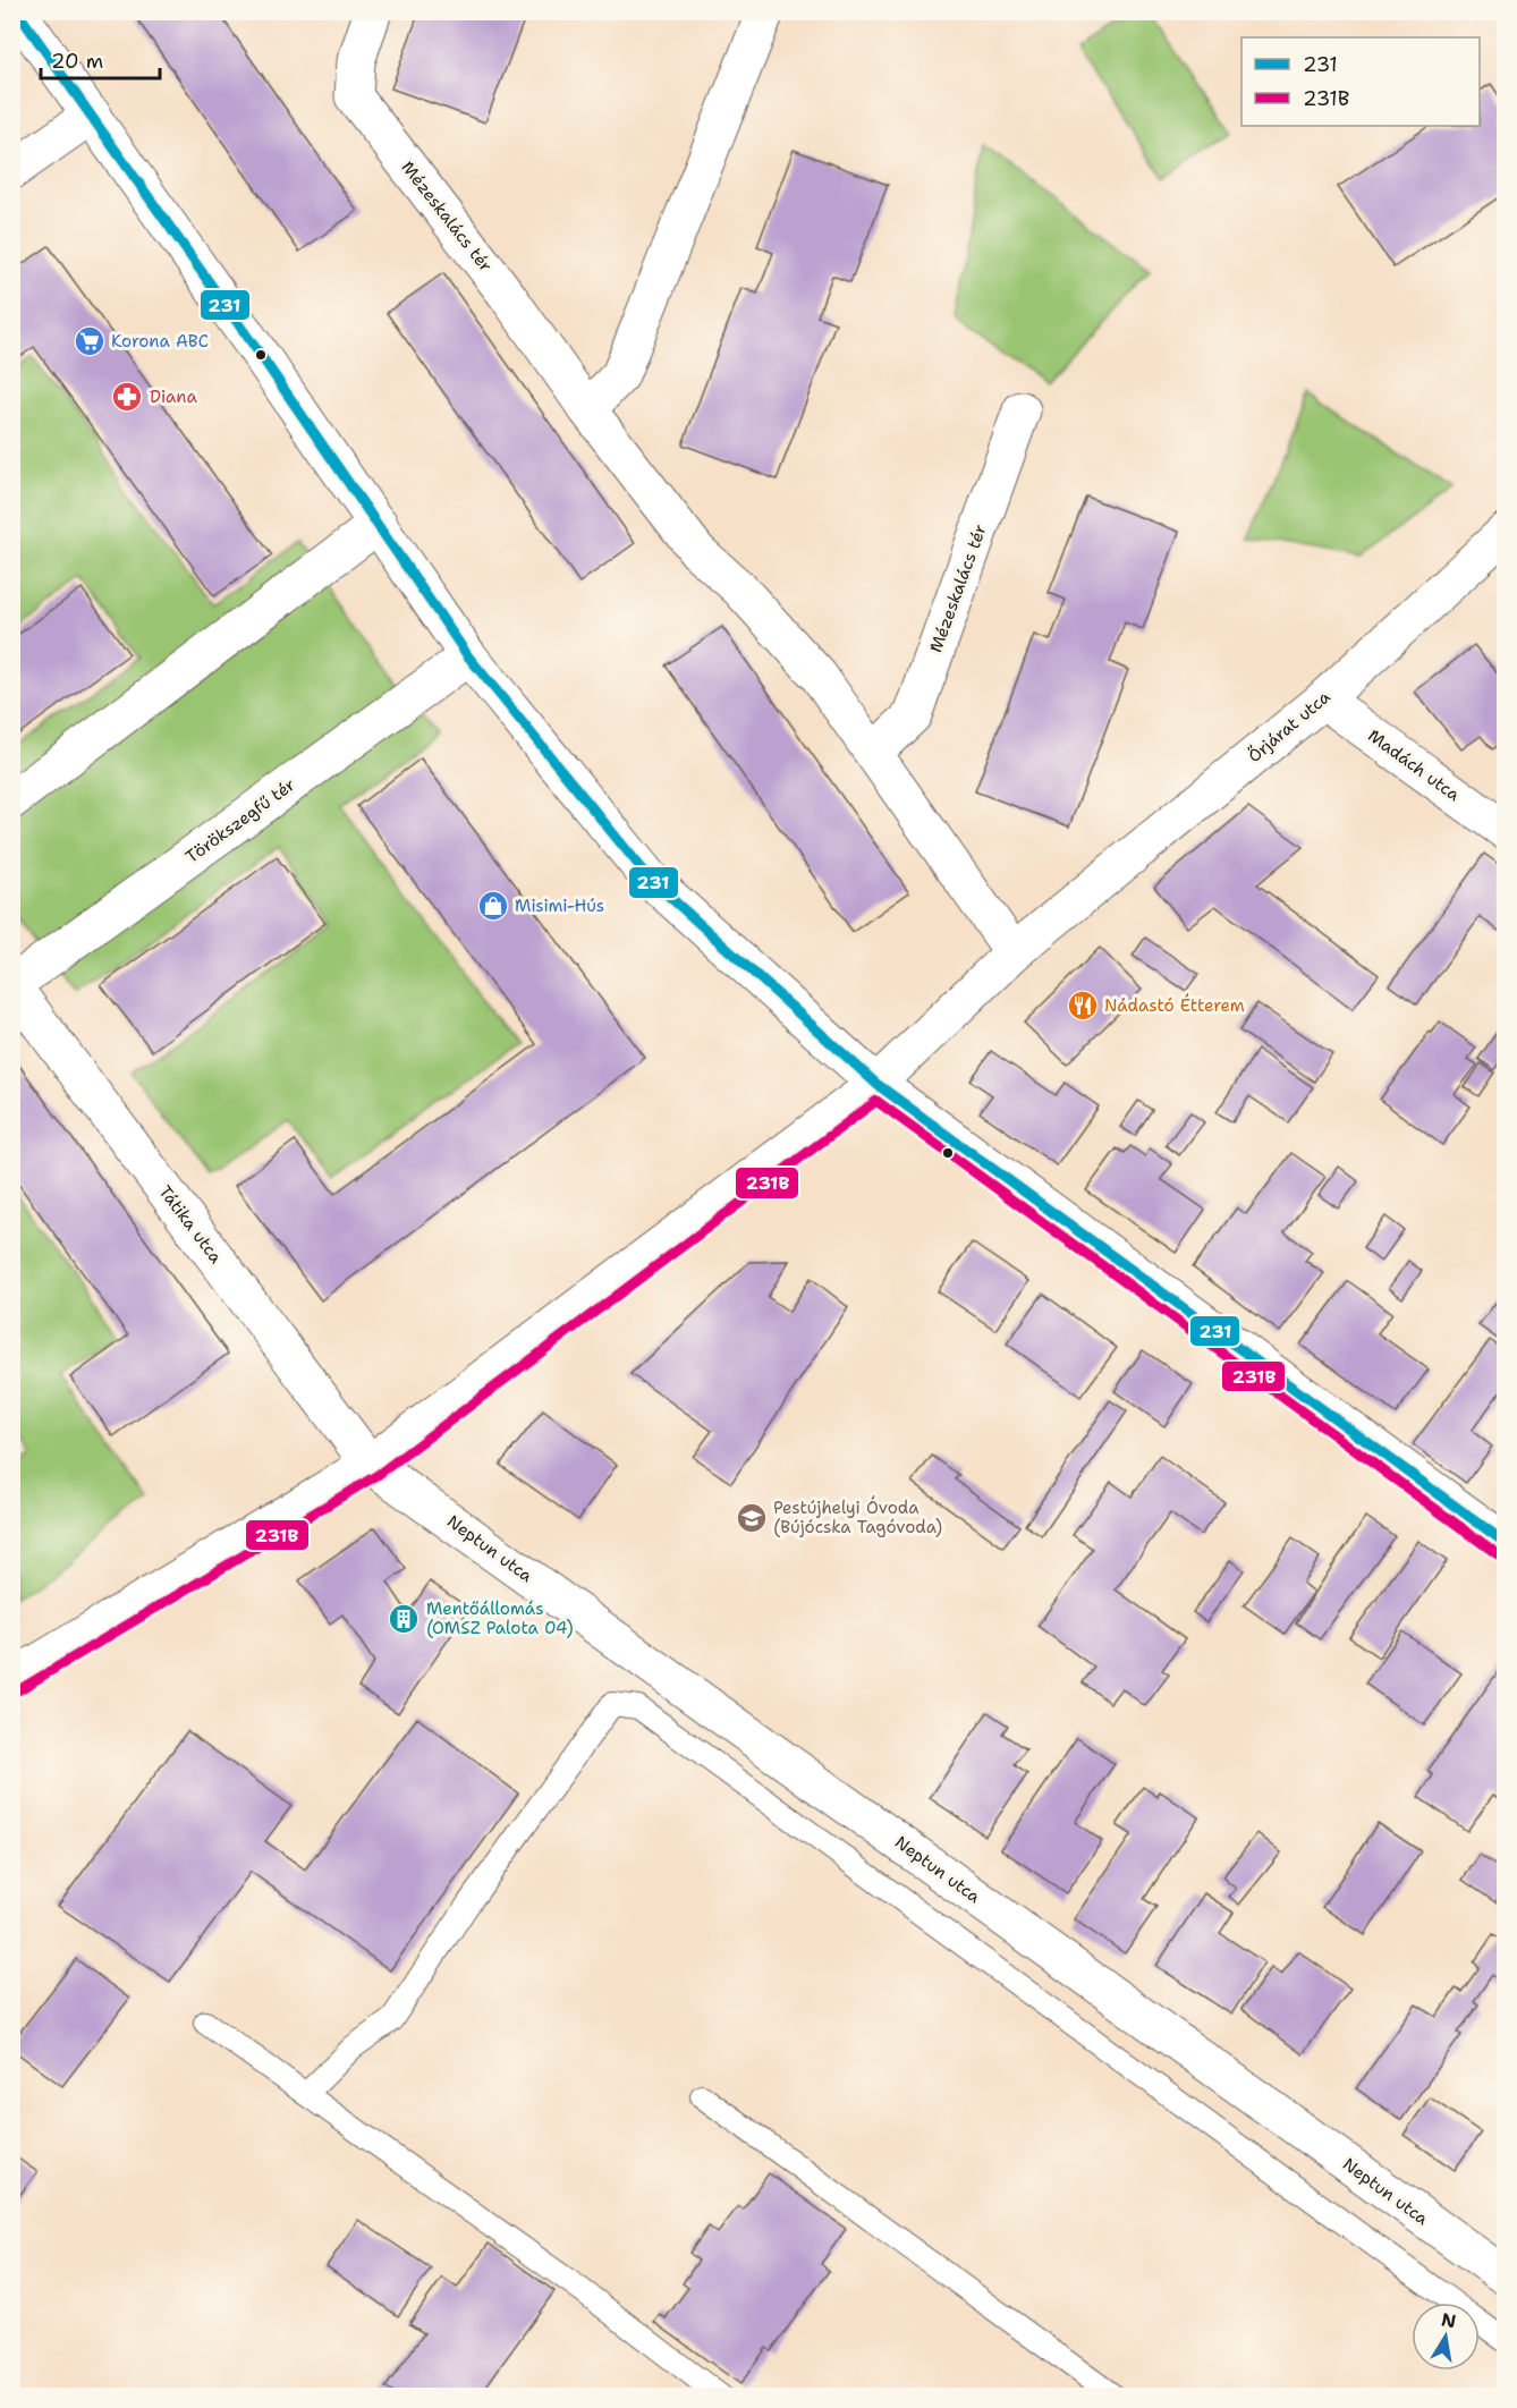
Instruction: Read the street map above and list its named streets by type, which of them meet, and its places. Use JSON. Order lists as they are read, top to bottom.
{
  "streets": {
    "street": [
      "Mézeskalács tér",
      "Őrjárat utca",
      "Madách utca",
      "Törökszegfű tér",
      "Tátika utca",
      "Neptun utca"
    ]
  },
  "crossings": [
    ["Mézeskalács tér", "Őrjárat utca"],
    ["Őrjárat utca", "Madách utca"],
    ["Őrjárat utca", "Tátika utca"],
    ["Őrjárat utca", "Neptun utca"],
    ["Törökszegfű tér", "Tátika utca"],
    ["Tátika utca", "Neptun utca"]
  ],
  "places": {
    "supermarket": ["Korona ABC"],
    "pharmacy": ["Diana"],
    "shop": ["Misimi-Hús"],
    "restaurant": ["Nádastó Étterem"],
    "school or university": ["Pestújhelyi Óvoda (Bújócska Tagóvoda)"],
    "building": ["Mentőállomás (OMSZ Palota 04)"]
  },
  "lines": ["transit line 231", "transit line 231B"],
  "legend": ["231", "231B"],
  "scale_bar": "20 m",
  "north": "top"
}
